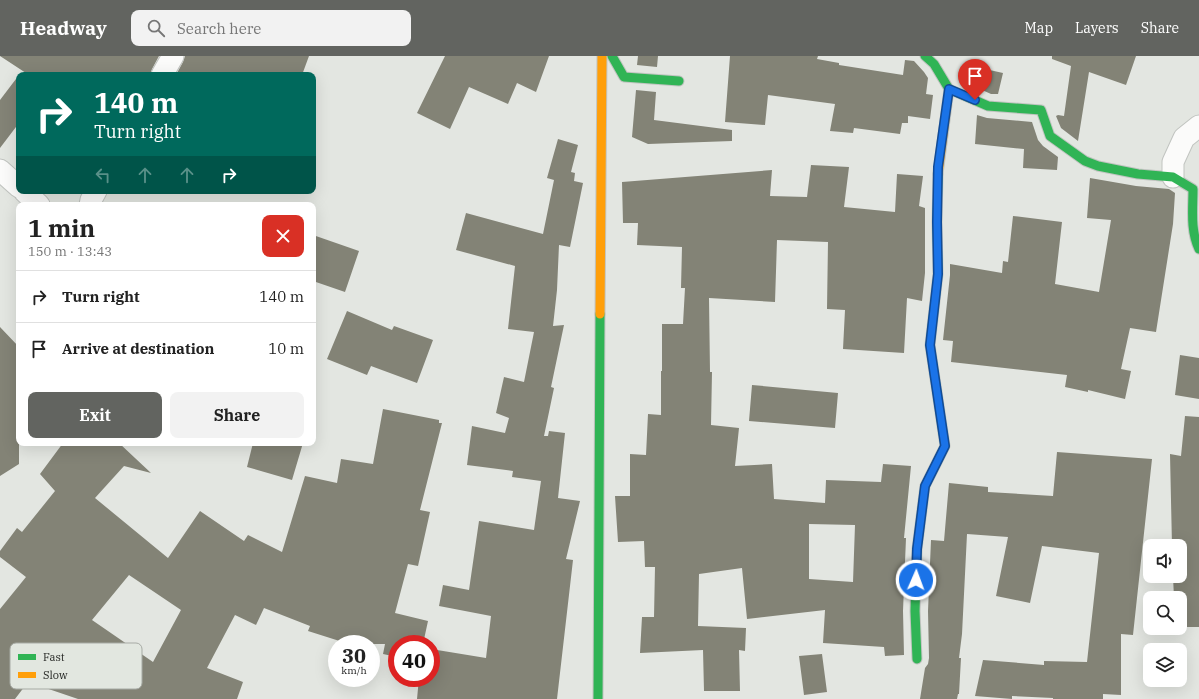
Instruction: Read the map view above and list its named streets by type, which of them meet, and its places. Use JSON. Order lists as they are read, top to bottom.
{
  "legend": ["Fast", "Slow"],
  "page": {
    "header": "Headway",
    "search": "Search here",
    "nav": ["Map", "Layers", "Share"],
    "turn": ["140 m", "Turn right"],
    "heading": ["1 min", "150 m · 13:43"],
    "list": [
      {
        "name": "Turn right",
        "value": "140 m"
      },
      {
        "name": "Arrive at destination",
        "value": "10 m"
      }
    ],
    "buttons": ["Exit", "Share"],
    "speed": "30 km/h",
    "limit": "40"
  }
}
